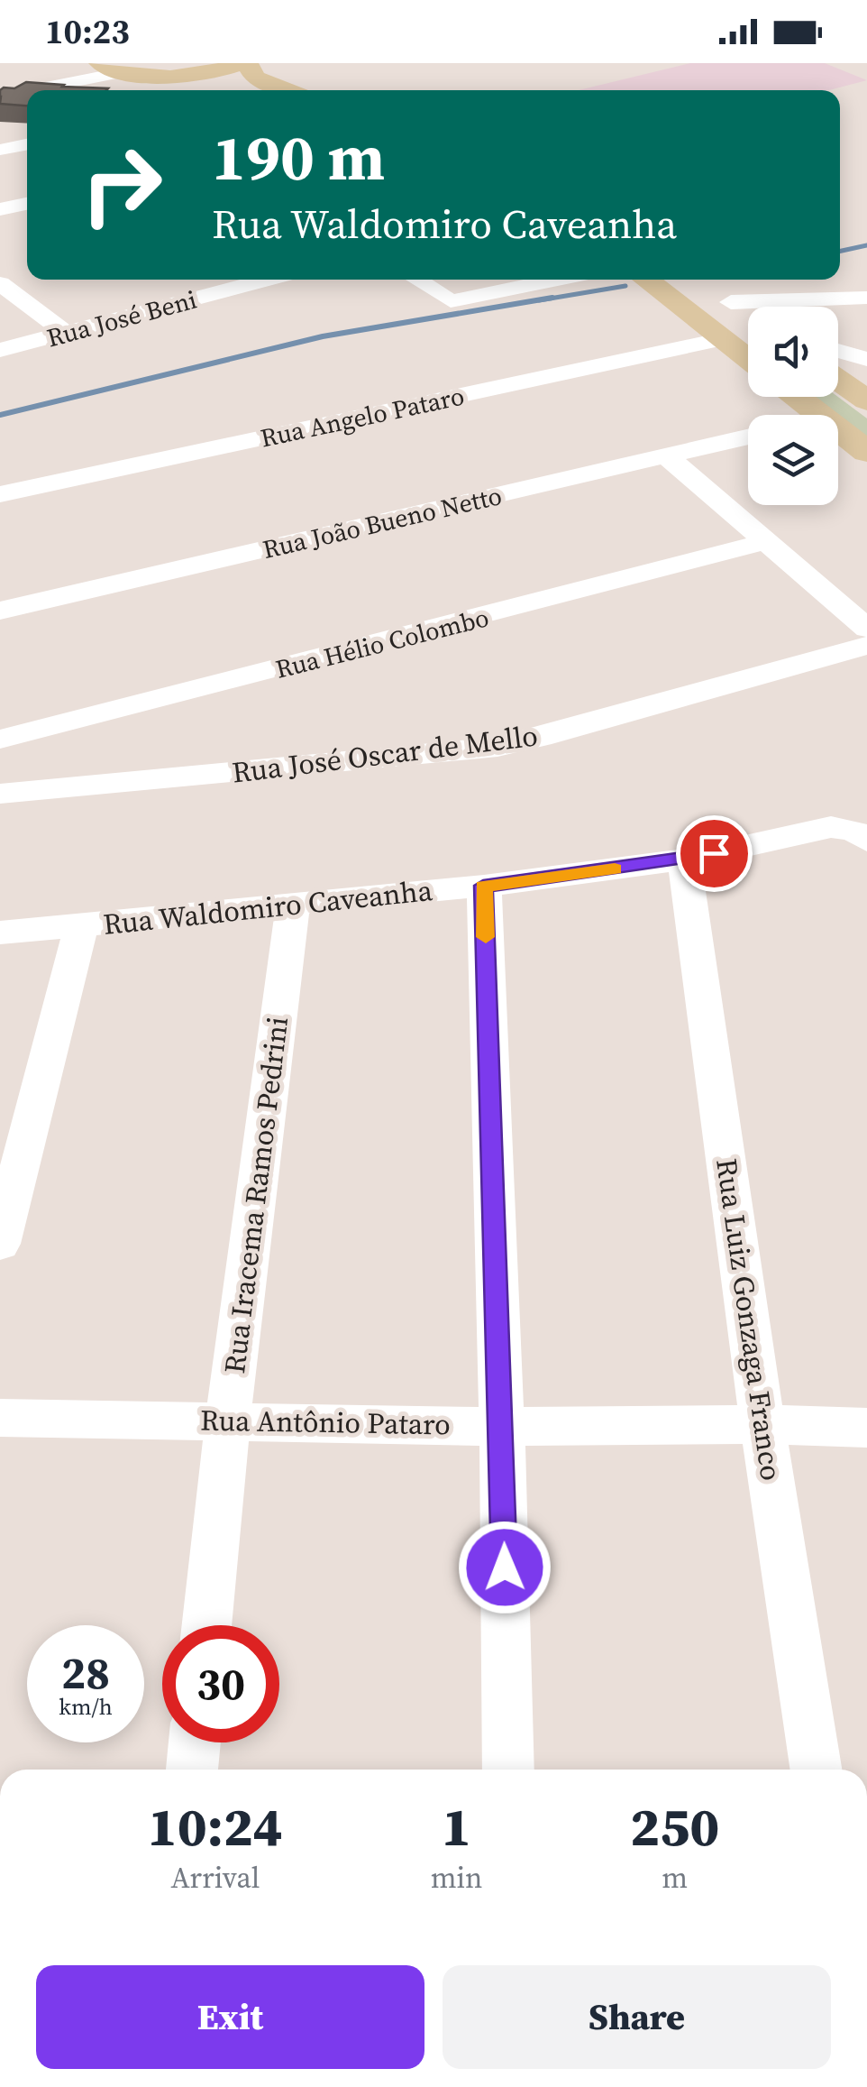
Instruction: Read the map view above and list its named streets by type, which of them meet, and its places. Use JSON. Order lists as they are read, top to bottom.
{
  "streets": {
    "street": [
      "Rua José Beni",
      "Rua Angelo Pataro",
      "Rua João Bueno Netto",
      "Rua Hélio Colombo",
      "Rua José Oscar de Mello",
      "Rua Waldomiro Caveanha",
      "Rua Iracema Ramos Pedrini",
      "Rua Luiz Gonzaga Franco",
      "Rua Antônio Pataro"
    ]
  },
  "crossings": [
    ["Rua Waldomiro Caveanha", "Rua Iracema Ramos Pedrini"],
    ["Rua Waldomiro Caveanha", "Rua Luiz Gonzaga Franco"],
    ["Rua Iracema Ramos Pedrini", "Rua Antônio Pataro"],
    ["Rua Luiz Gonzaga Franco", "Rua Antônio Pataro"]
  ],
  "page": {
    "status": "10:23",
    "turn": ["190 m", "Rua Waldomiro Caveanha"],
    "speed": "28 km/h",
    "limit": "30",
    "eta": [
      "10:24",
      "Arrival",
      "1",
      "min",
      "250",
      "m"
    ],
    "buttons": ["Exit", "Share"]
  }
}
